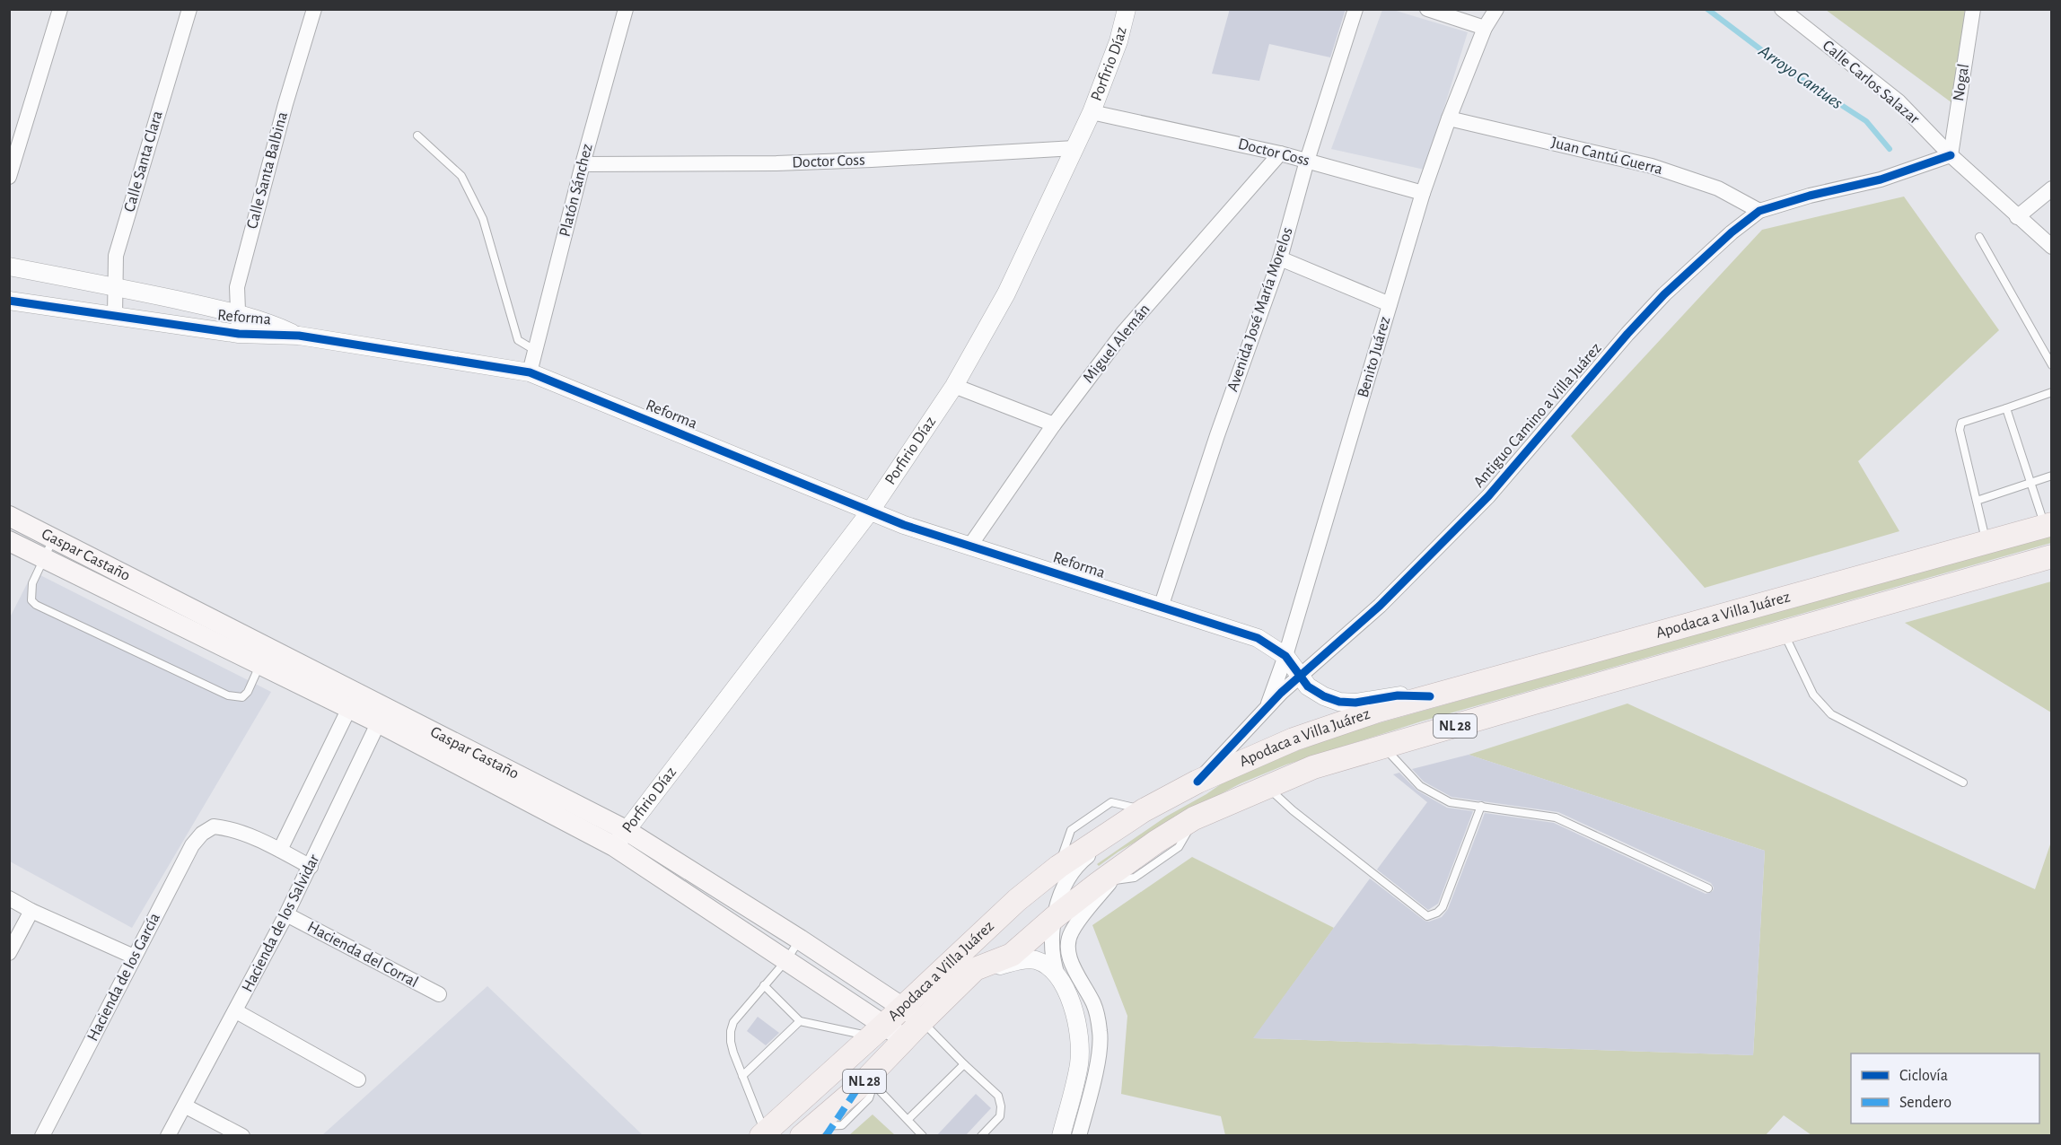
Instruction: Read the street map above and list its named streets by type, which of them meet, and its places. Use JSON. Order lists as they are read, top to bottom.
{
  "streets": {
    "main road": ["Gaspar Castaño", "Apodaca a Villa Juárez", "NL 28"],
    "street": [
      "Porfirio Díaz",
      "Calle Carlos Salazar",
      "Nogal",
      "Doctor Coss",
      "Juan Cantú Guerra",
      "Calle Santa Clara",
      "Calle Santa Balbina",
      "Platón Sánchez",
      "Avenida José María Morelos",
      "Reforma",
      "Miguel Alemán",
      "Benito Juárez",
      "Antiguo Camino a Villa Juárez",
      "Hacienda de los Salvidar",
      "Hacienda del Corral",
      "Hacienda de los García"
    ]
  },
  "crossings": [
    ["Porfirio Díaz", "Doctor Coss"],
    ["Porfirio Díaz", "Reforma"],
    ["Porfirio Díaz", "Gaspar Castaño"],
    ["Calle Carlos Salazar", "Nogal"],
    ["Calle Carlos Salazar", "Antiguo Camino a Villa Juárez"],
    ["Nogal", "Antiguo Camino a Villa Juárez"],
    ["Doctor Coss", "Platón Sánchez"],
    ["Doctor Coss", "Avenida José María Morelos"],
    ["Doctor Coss", "Miguel Alemán"],
    ["Doctor Coss", "Benito Juárez"],
    ["Juan Cantú Guerra", "Benito Juárez"],
    ["Juan Cantú Guerra", "Antiguo Camino a Villa Juárez"],
    ["Calle Santa Clara", "Reforma"],
    ["Calle Santa Balbina", "Reforma"],
    ["Platón Sánchez", "Reforma"],
    ["Avenida José María Morelos", "Reforma"],
    ["Reforma", "Miguel Alemán"],
    ["Reforma", "Benito Juárez"],
    ["Reforma", "Antiguo Camino a Villa Juárez"],
    ["Reforma", "Apodaca a Villa Juárez"],
    ["Benito Juárez", "Antiguo Camino a Villa Juárez"],
    ["Antiguo Camino a Villa Juárez", "Apodaca a Villa Juárez"],
    ["Gaspar Castaño", "Apodaca a Villa Juárez"],
    ["Gaspar Castaño", "Hacienda de los Salvidar"],
    ["Hacienda de los Salvidar", "Hacienda del Corral"]
  ],
  "water": ["Arroyo Cantues"],
  "legend": ["Ciclovía", "Sendero"]
}
